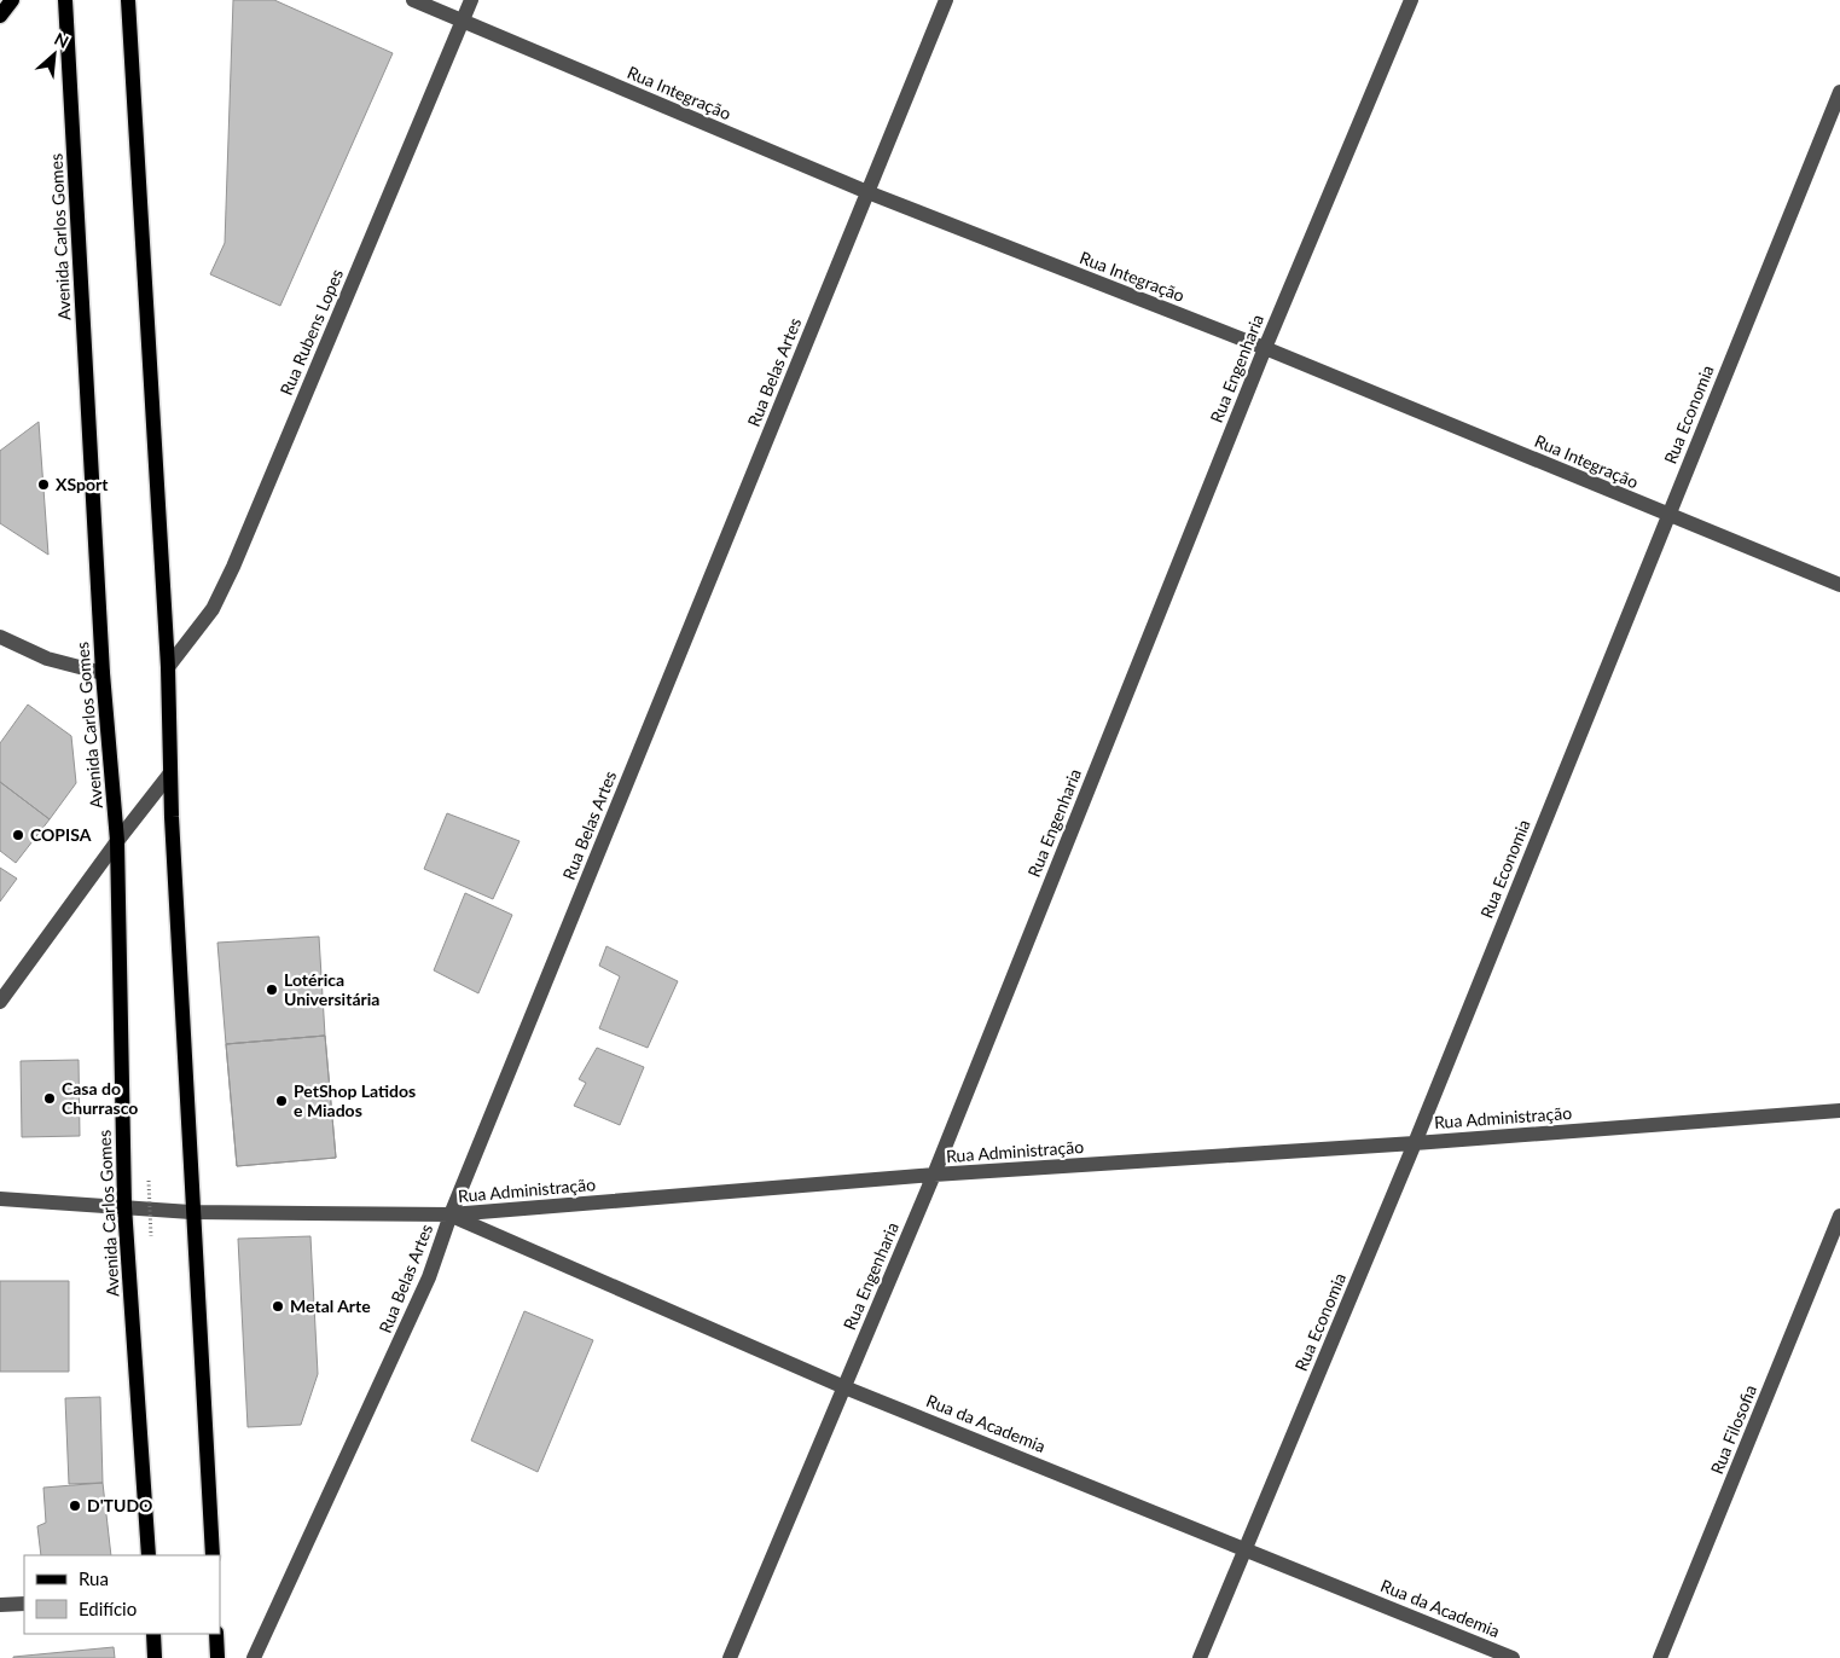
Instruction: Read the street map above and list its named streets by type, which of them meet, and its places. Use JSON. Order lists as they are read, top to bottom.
{
  "streets": {
    "main road": ["Avenida Carlos Gomes"],
    "street": [
      "Rua Integração",
      "Rua Rubens Lopes",
      "Rua Engenharia",
      "Rua Belas Artes",
      "Rua Economia",
      "Rua Administração",
      "Rua da Academia",
      "Rua Filosofia"
    ]
  },
  "crossings": [
    ["Rua Integração", "Rua Rubens Lopes"],
    ["Rua Integração", "Rua Engenharia"],
    ["Rua Integração", "Rua Belas Artes"],
    ["Rua Integração", "Rua Economia"],
    ["Avenida Carlos Gomes", "Rua Administração"],
    ["Rua Engenharia", "Rua Administração"],
    ["Rua Engenharia", "Rua da Academia"],
    ["Rua Belas Artes", "Rua Administração"],
    ["Rua Belas Artes", "Rua da Academia"],
    ["Rua Economia", "Rua Administração"],
    ["Rua Economia", "Rua da Academia"],
    ["Rua Administração", "Rua da Academia"]
  ],
  "places": [
    "XSport",
    "COPISA",
    "Lotérica Universitária",
    "Casa do Churrasco",
    "PetShop Latidos e Miados",
    "Metal Arte",
    "D'TUDO"
  ],
  "legend": ["Rua", "Edifício"],
  "north": "top right"
}
